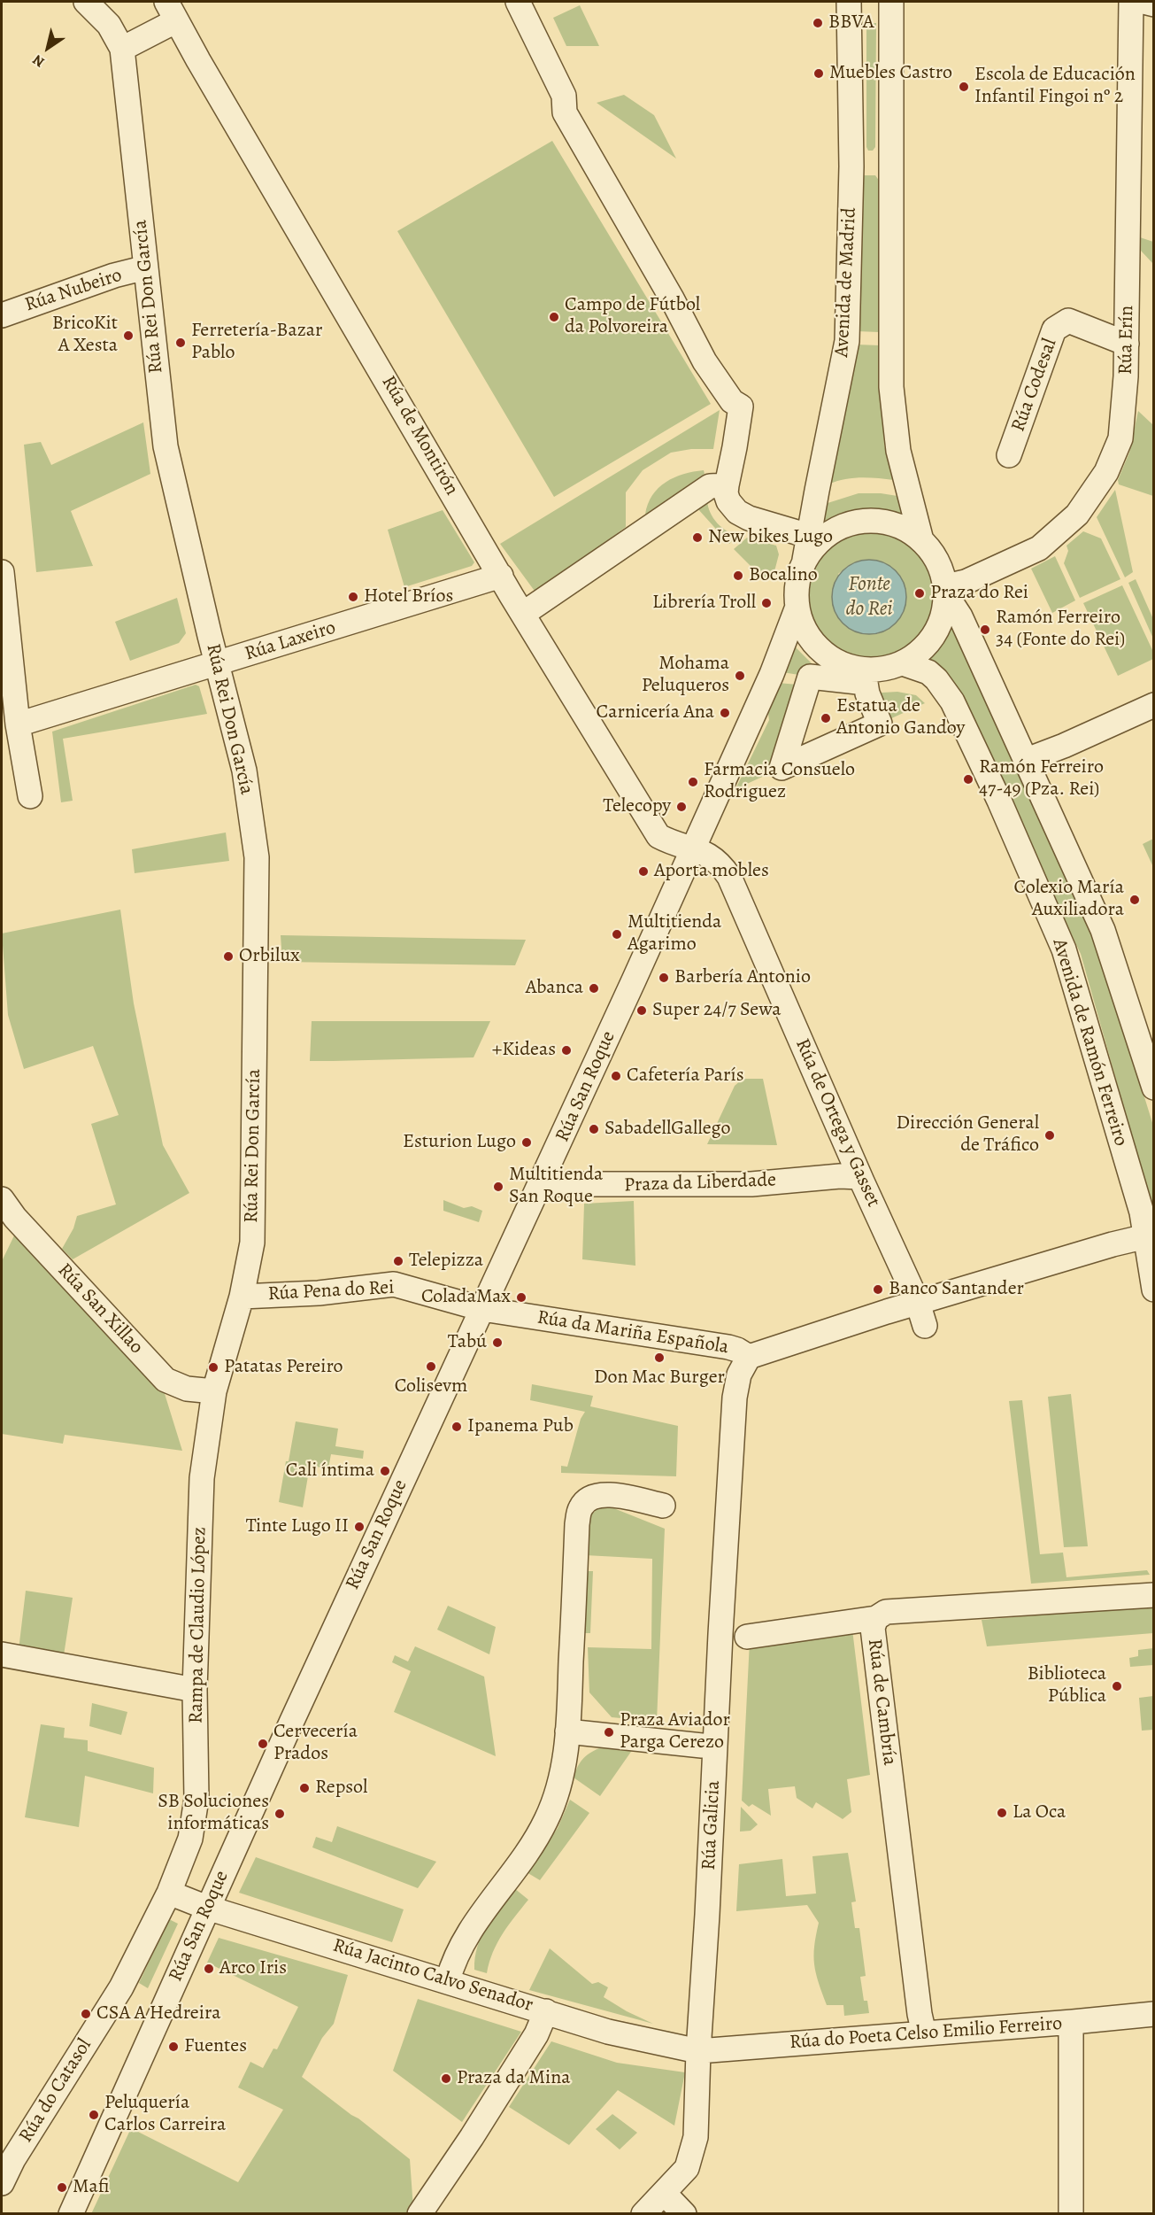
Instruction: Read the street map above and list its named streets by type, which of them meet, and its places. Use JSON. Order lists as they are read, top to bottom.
{
  "streets": {
    "street": [
      "Avenida de Madrid",
      "Rúa Nubeiro",
      "Rúa Rei Don García",
      "Rúa Erín",
      "Rúa Codesal",
      "Rúa de Montirón",
      "Rúa Laxeiro",
      "Avenida de Ramón Ferreiro",
      "Rúa San Roque",
      "Rúa de Ortega y Gasset",
      "Praza da Liberdade",
      "Rúa Pena do Rei",
      "Rúa San Xillao",
      "Rúa da Mariña Española",
      "Rampa de Claudio López",
      "Rúa de Cambría",
      "Rúa Galicia",
      "Rúa Jacinto Calvo Senador",
      "Rúa do Poeta Celso Emilio Ferreiro",
      "Rúa do Catasol"
    ]
  },
  "crossings": [
    ["Avenida de Madrid", "Rúa Erín"],
    ["Avenida de Madrid", "Avenida de Ramón Ferreiro"],
    ["Rúa Nubeiro", "Rúa Rei Don García"],
    ["Rúa Rei Don García", "Rúa Laxeiro"],
    ["Rúa Rei Don García", "Rúa Pena do Rei"],
    ["Rúa Rei Don García", "Rúa San Xillao"],
    ["Rúa Rei Don García", "Rampa de Claudio López"],
    ["Rúa Erín", "Rúa Codesal"],
    ["Rúa Erín", "Avenida de Ramón Ferreiro"],
    ["Rúa de Montirón", "Rúa Laxeiro"],
    ["Rúa de Montirón", "Rúa San Roque"],
    ["Rúa de Montirón", "Rúa de Ortega y Gasset"],
    ["Avenida de Ramón Ferreiro", "Rúa da Mariña Española"],
    ["Rúa San Roque", "Rúa de Ortega y Gasset"],
    ["Rúa San Roque", "Praza da Liberdade"],
    ["Rúa San Roque", "Rúa Pena do Rei"],
    ["Rúa San Roque", "Rúa da Mariña Española"],
    ["Rúa San Roque", "Rúa Jacinto Calvo Senador"],
    ["Rúa de Ortega y Gasset", "Praza da Liberdade"],
    ["Rúa de Ortega y Gasset", "Rúa da Mariña Española"],
    ["Rúa Pena do Rei", "Rúa da Mariña Española"],
    ["Rúa San Xillao", "Rampa de Claudio López"],
    ["Rúa da Mariña Española", "Rúa Galicia"],
    ["Rampa de Claudio López", "Rúa do Catasol"],
    ["Rúa de Cambría", "Rúa do Poeta Celso Emilio Ferreiro"],
    ["Rúa Galicia", "Rúa Jacinto Calvo Senador"],
    ["Rúa Galicia", "Rúa do Poeta Celso Emilio Ferreiro"],
    ["Rúa Jacinto Calvo Senador", "Rúa do Poeta Celso Emilio Ferreiro"],
    ["Rúa Jacinto Calvo Senador", "Rúa do Catasol"]
  ],
  "water": ["Fonte do Rei"],
  "places": [
    "BBVA",
    "Muebles Castro",
    "Escola de Educación Infantil Fingoi nº 2",
    "Campo de Fútbol da Polvoreira",
    "BricoKit A Xesta",
    "Ferretería-Bazar Pablo",
    "New bikes Lugo",
    "Bocalino",
    "Praza do Rei",
    "Hotel Bríos",
    "Librería Troll",
    "Ramón Ferreiro 34 (Fonte do Rei)",
    "Mohama Peluqueros",
    "Carnicería Ana",
    "Estatua de Antonio Gandoy",
    "Ramón Ferreiro 47-49 (Pza. Rei)",
    "Farmacia Consuelo Rodriguez",
    "Telecopy",
    "Aporta mobles",
    "Colexio María Auxiliadora",
    "Multitienda Agarimo",
    "Orbilux",
    "Barbería Antonio",
    "Abanca",
    "Super 24/7 Sewa",
    "+Kideas",
    "Cafetería París",
    "SabadellGallego",
    "Dirección General de Tráfico",
    "Esturion Lugo",
    "Multitienda San Roque",
    "Telepizza",
    "Banco Santander",
    "ColadaMax",
    "Tabú",
    "Don Mac Burger",
    "Colisevm",
    "Patatas Pereiro",
    "Ipanema Pub",
    "Cali íntima",
    "Tinte Lugo II",
    "Biblioteca Pública",
    "Praza Aviador Parga Cerezo",
    "Cervecería Prados",
    "Repsol",
    "La Oca",
    "SB Soluciones informáticas",
    "Arco Iris",
    "CSA A Hedreira",
    "Fuentes",
    "Praza da Mina",
    "Peluquería Carlos Carreira",
    "Mafi"
  ],
  "north": "bottom left"
}
